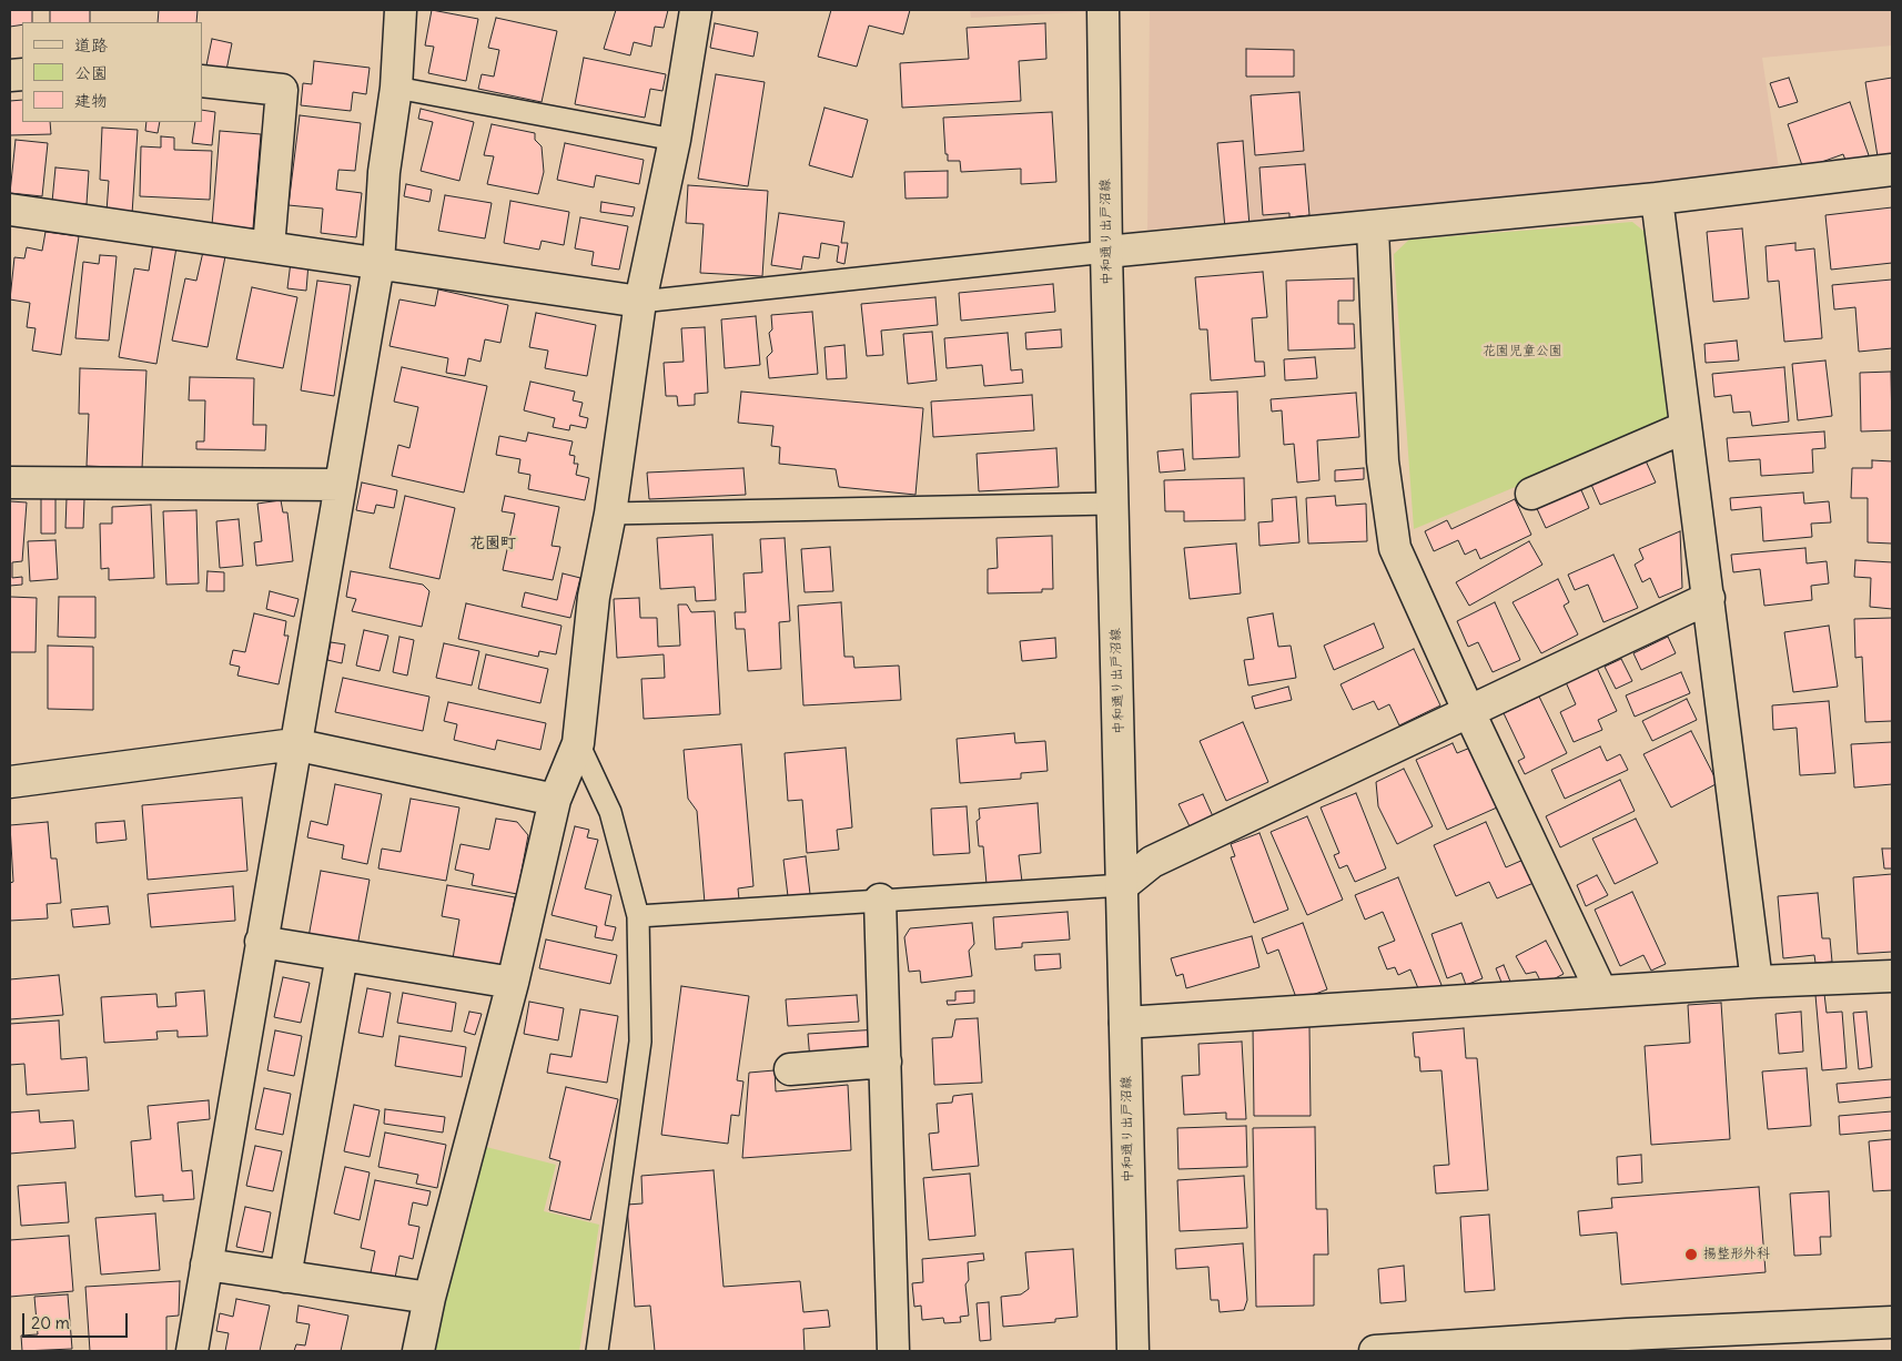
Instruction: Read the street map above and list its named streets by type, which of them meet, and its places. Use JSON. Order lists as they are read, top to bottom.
{
  "streets": {
    "street": ["中和通り出戸沼線"]
  },
  "districts": ["花園町"],
  "parks": ["花園児童公園"],
  "places": ["揚整形外科"],
  "legend": ["道路", "公園", "建物"],
  "scale_bar": "20 m"
}
